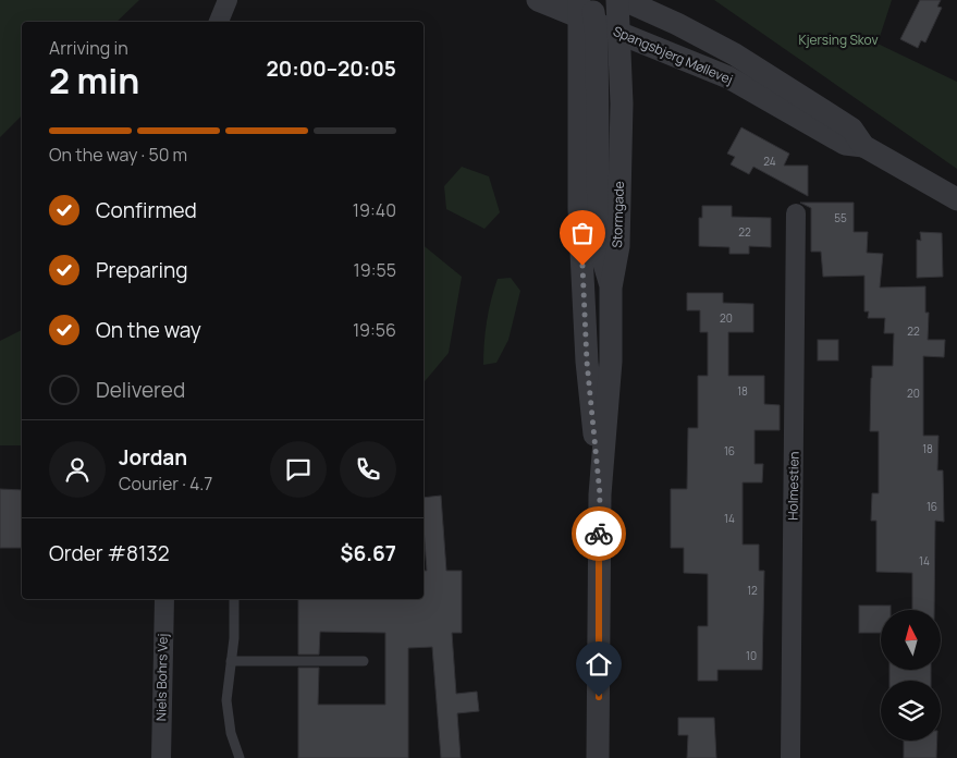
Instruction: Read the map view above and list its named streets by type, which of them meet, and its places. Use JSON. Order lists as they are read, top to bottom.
{
  "streets": {
    "street": [
      "Spangsbjerg Møllevej",
      "Stormgade",
      "Holmestien",
      "Niels Bohrs Vej"
    ]
  },
  "crossings": [
    ["Spangsbjerg Møllevej", "Stormgade"]
  ],
  "parks": ["Kjersing Skov"],
  "house_numbers": [
    "24",
    "55",
    "22",
    "20",
    "22",
    "18",
    "20",
    "18",
    "16",
    "16",
    "14",
    "14",
    "12",
    "10"
  ],
  "north": "top",
  "page": {
    "heading": ["2 min", "Arriving in", "20:00–20:05"],
    "panel": [
      "Jordan",
      "Courier · 4.7",
      "Order #8132",
      "$6.67"
    ],
    "bar": "On the way · 50 m",
    "list": [
      ["Confirmed", "19:40"],
      ["Preparing", "19:55"],
      ["On the way", "19:56"],
      "Delivered"
    ]
  }
}
